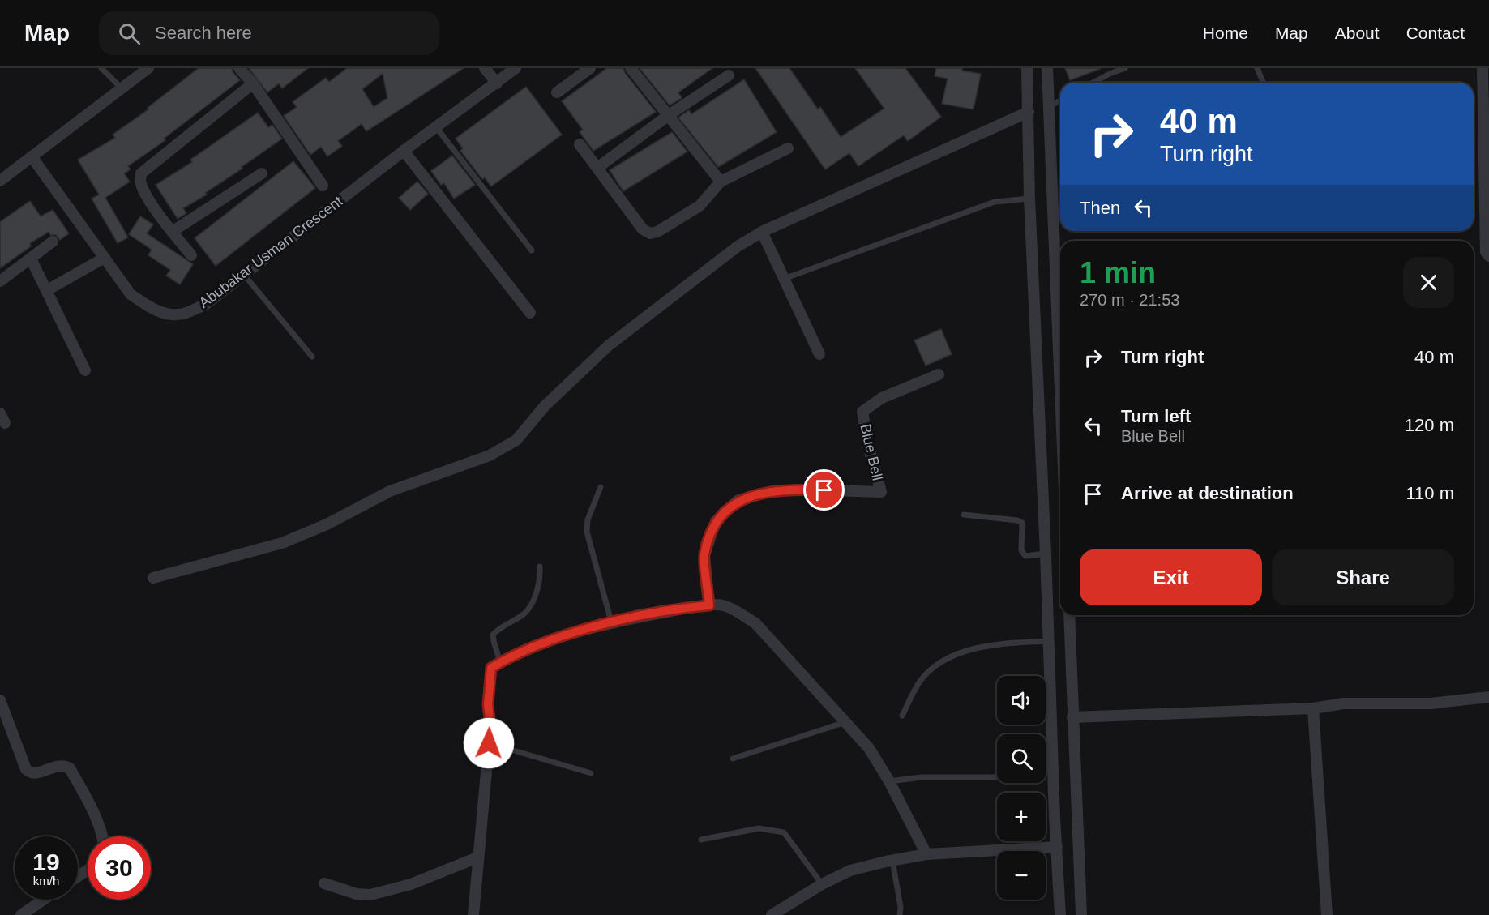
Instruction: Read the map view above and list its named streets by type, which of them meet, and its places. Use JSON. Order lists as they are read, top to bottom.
{
  "streets": {
    "street": ["Abubakar Usman Crescent", "Blue Bell"]
  },
  "page": {
    "header": "Map",
    "search": "Search here",
    "nav": [
      "Home",
      "Map",
      "About",
      "Contact"
    ],
    "turn": ["40 m", "Turn right"],
    "then": "Then",
    "heading": ["1 min", "270 m · 21:53"],
    "list": [
      {
        "name": "Turn right",
        "value": "40 m"
      },
      {
        "name": "Turn left",
        "note": "Blue Bell",
        "value": "120 m"
      },
      {
        "name": "Arrive at destination",
        "value": "110 m"
      }
    ],
    "buttons": ["Exit", "Share"],
    "map_buttons": ["+", "−"],
    "speed": "19 km/h",
    "limit": "30"
  }
}
